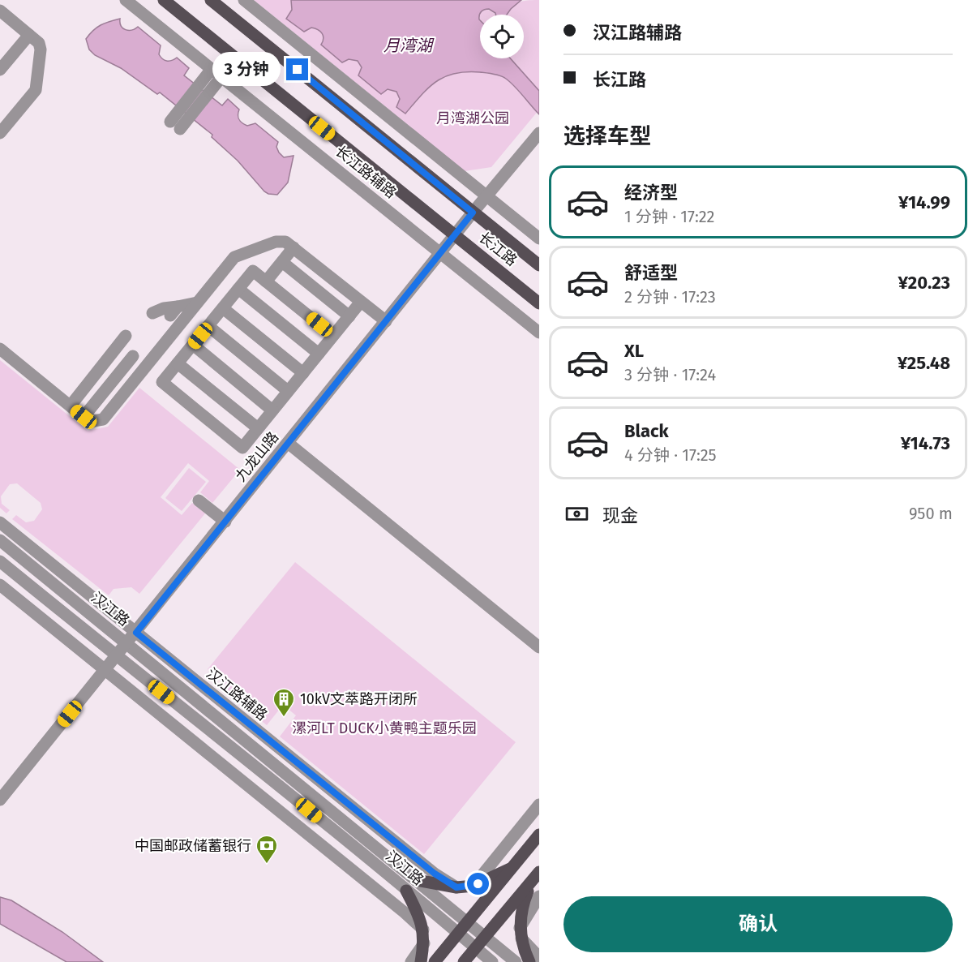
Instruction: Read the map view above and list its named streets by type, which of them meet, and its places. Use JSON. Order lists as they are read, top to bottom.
{
  "streets": {
    "main road": ["长江路"],
    "street": [
      "长江路辅路",
      "九龙山路",
      "汉江路",
      "汉江路辅路"
    ]
  },
  "crossings": [
    ["长江路辅路", "九龙山路"],
    ["长江路", "九龙山路"],
    ["九龙山路", "汉江路"],
    ["九龙山路", "汉江路辅路"]
  ],
  "water": ["月湾湖"],
  "parks": ["月湾湖公园", "漯河LT DUCK小黄鸭主题乐园"],
  "places": {
    "building": ["10kV文萃路开闭所"],
    "bank": ["中国邮政储蓄银行"]
  },
  "page": {
    "banner": ["汉江路辅路", "长江路"],
    "bubble": "3 分钟",
    "heading": "选择车型",
    "list": [
      {
        "name": "经济型",
        "note": "1 分钟 · 17:22",
        "value": "¥14.99"
      },
      {
        "name": "舒适型",
        "note": "2 分钟 · 17:23",
        "value": "¥20.23"
      },
      {
        "name": "XL",
        "note": "3 分钟 · 17:24",
        "value": "¥25.48"
      },
      {
        "name": "Black",
        "note": "4 分钟 · 17:25",
        "value": "¥14.73"
      }
    ],
    "pay": ["现金", "950 m"],
    "buttons": "确认"
  }
}
